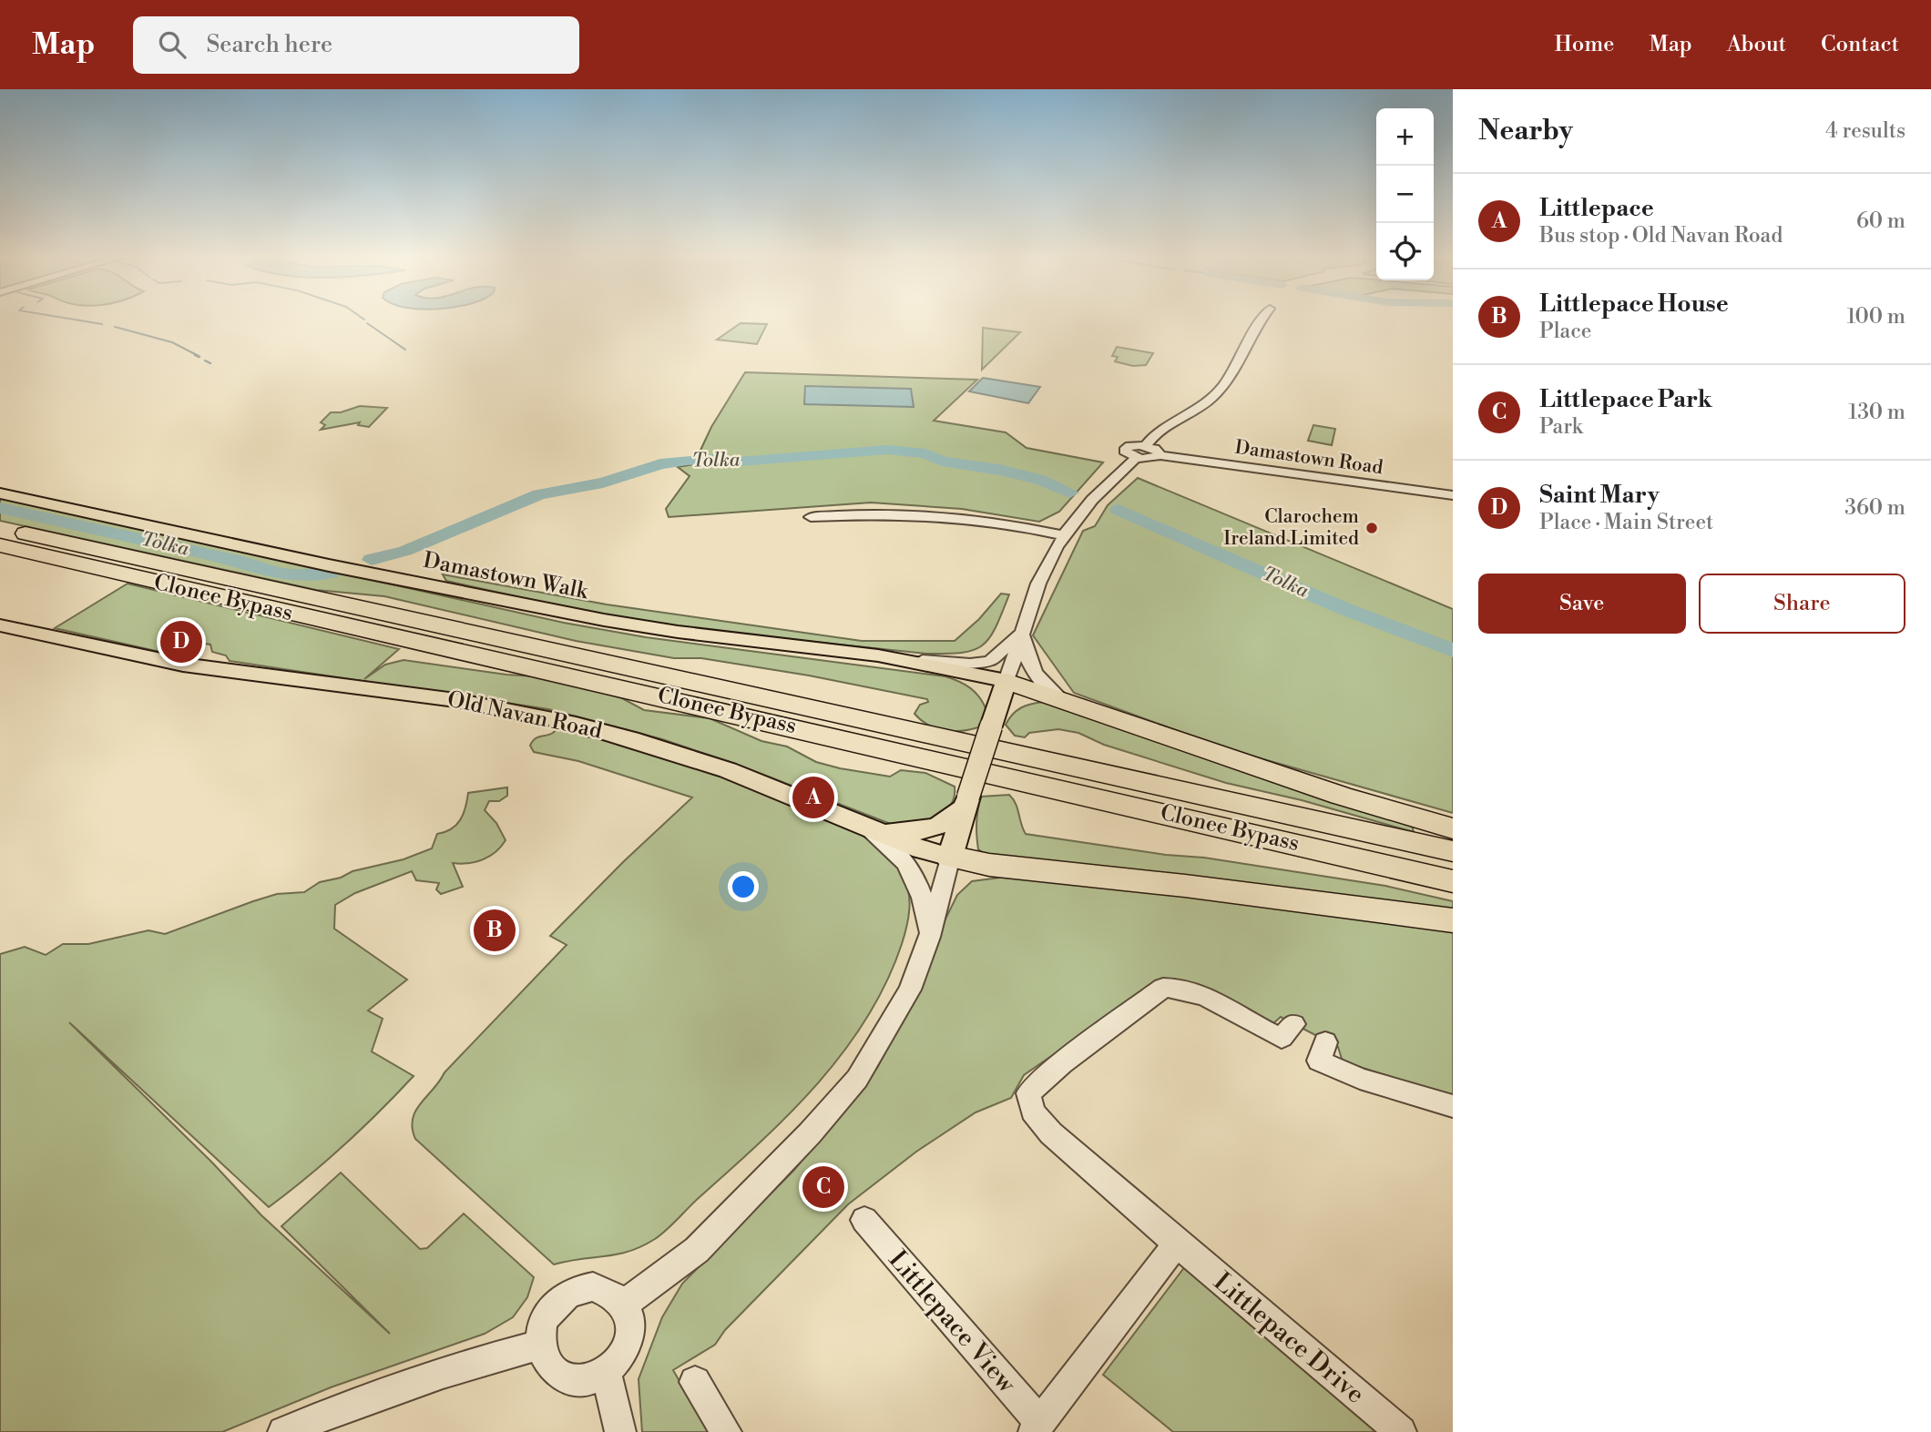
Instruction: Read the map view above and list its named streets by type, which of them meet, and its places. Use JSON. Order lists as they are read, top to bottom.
{
  "streets": {
    "highway": ["Clonee Bypass"],
    "main road": ["Damastown Walk", "Old Navan Road"],
    "street": ["Damastown Road", "Littlepace View", "Littlepace Drive"]
  },
  "water": ["Tolka"],
  "places": ["Clarochem Ireland Limited"],
  "page": {
    "header": "Map",
    "search": "Search here",
    "nav": [
      "Home",
      "Map",
      "About",
      "Contact"
    ],
    "heading": ["Nearby", "4 results"],
    "map_buttons": ["+", "−"],
    "list": [
      {
        "mark": "A",
        "name": "Littlepace",
        "note": "Bus stop · Old Navan Road",
        "value": "60 m"
      },
      {
        "mark": "B",
        "name": "Littlepace House",
        "note": "Place",
        "value": "100 m"
      },
      {
        "mark": "C",
        "name": "Littlepace Park",
        "note": "Park",
        "value": "130 m"
      },
      {
        "mark": "D",
        "name": "Saint Mary",
        "note": "Place · Main Street",
        "value": "360 m"
      }
    ],
    "buttons": ["Save", "Share"],
    "pins": [
      "D",
      "A",
      "B",
      "C"
    ]
  }
}
